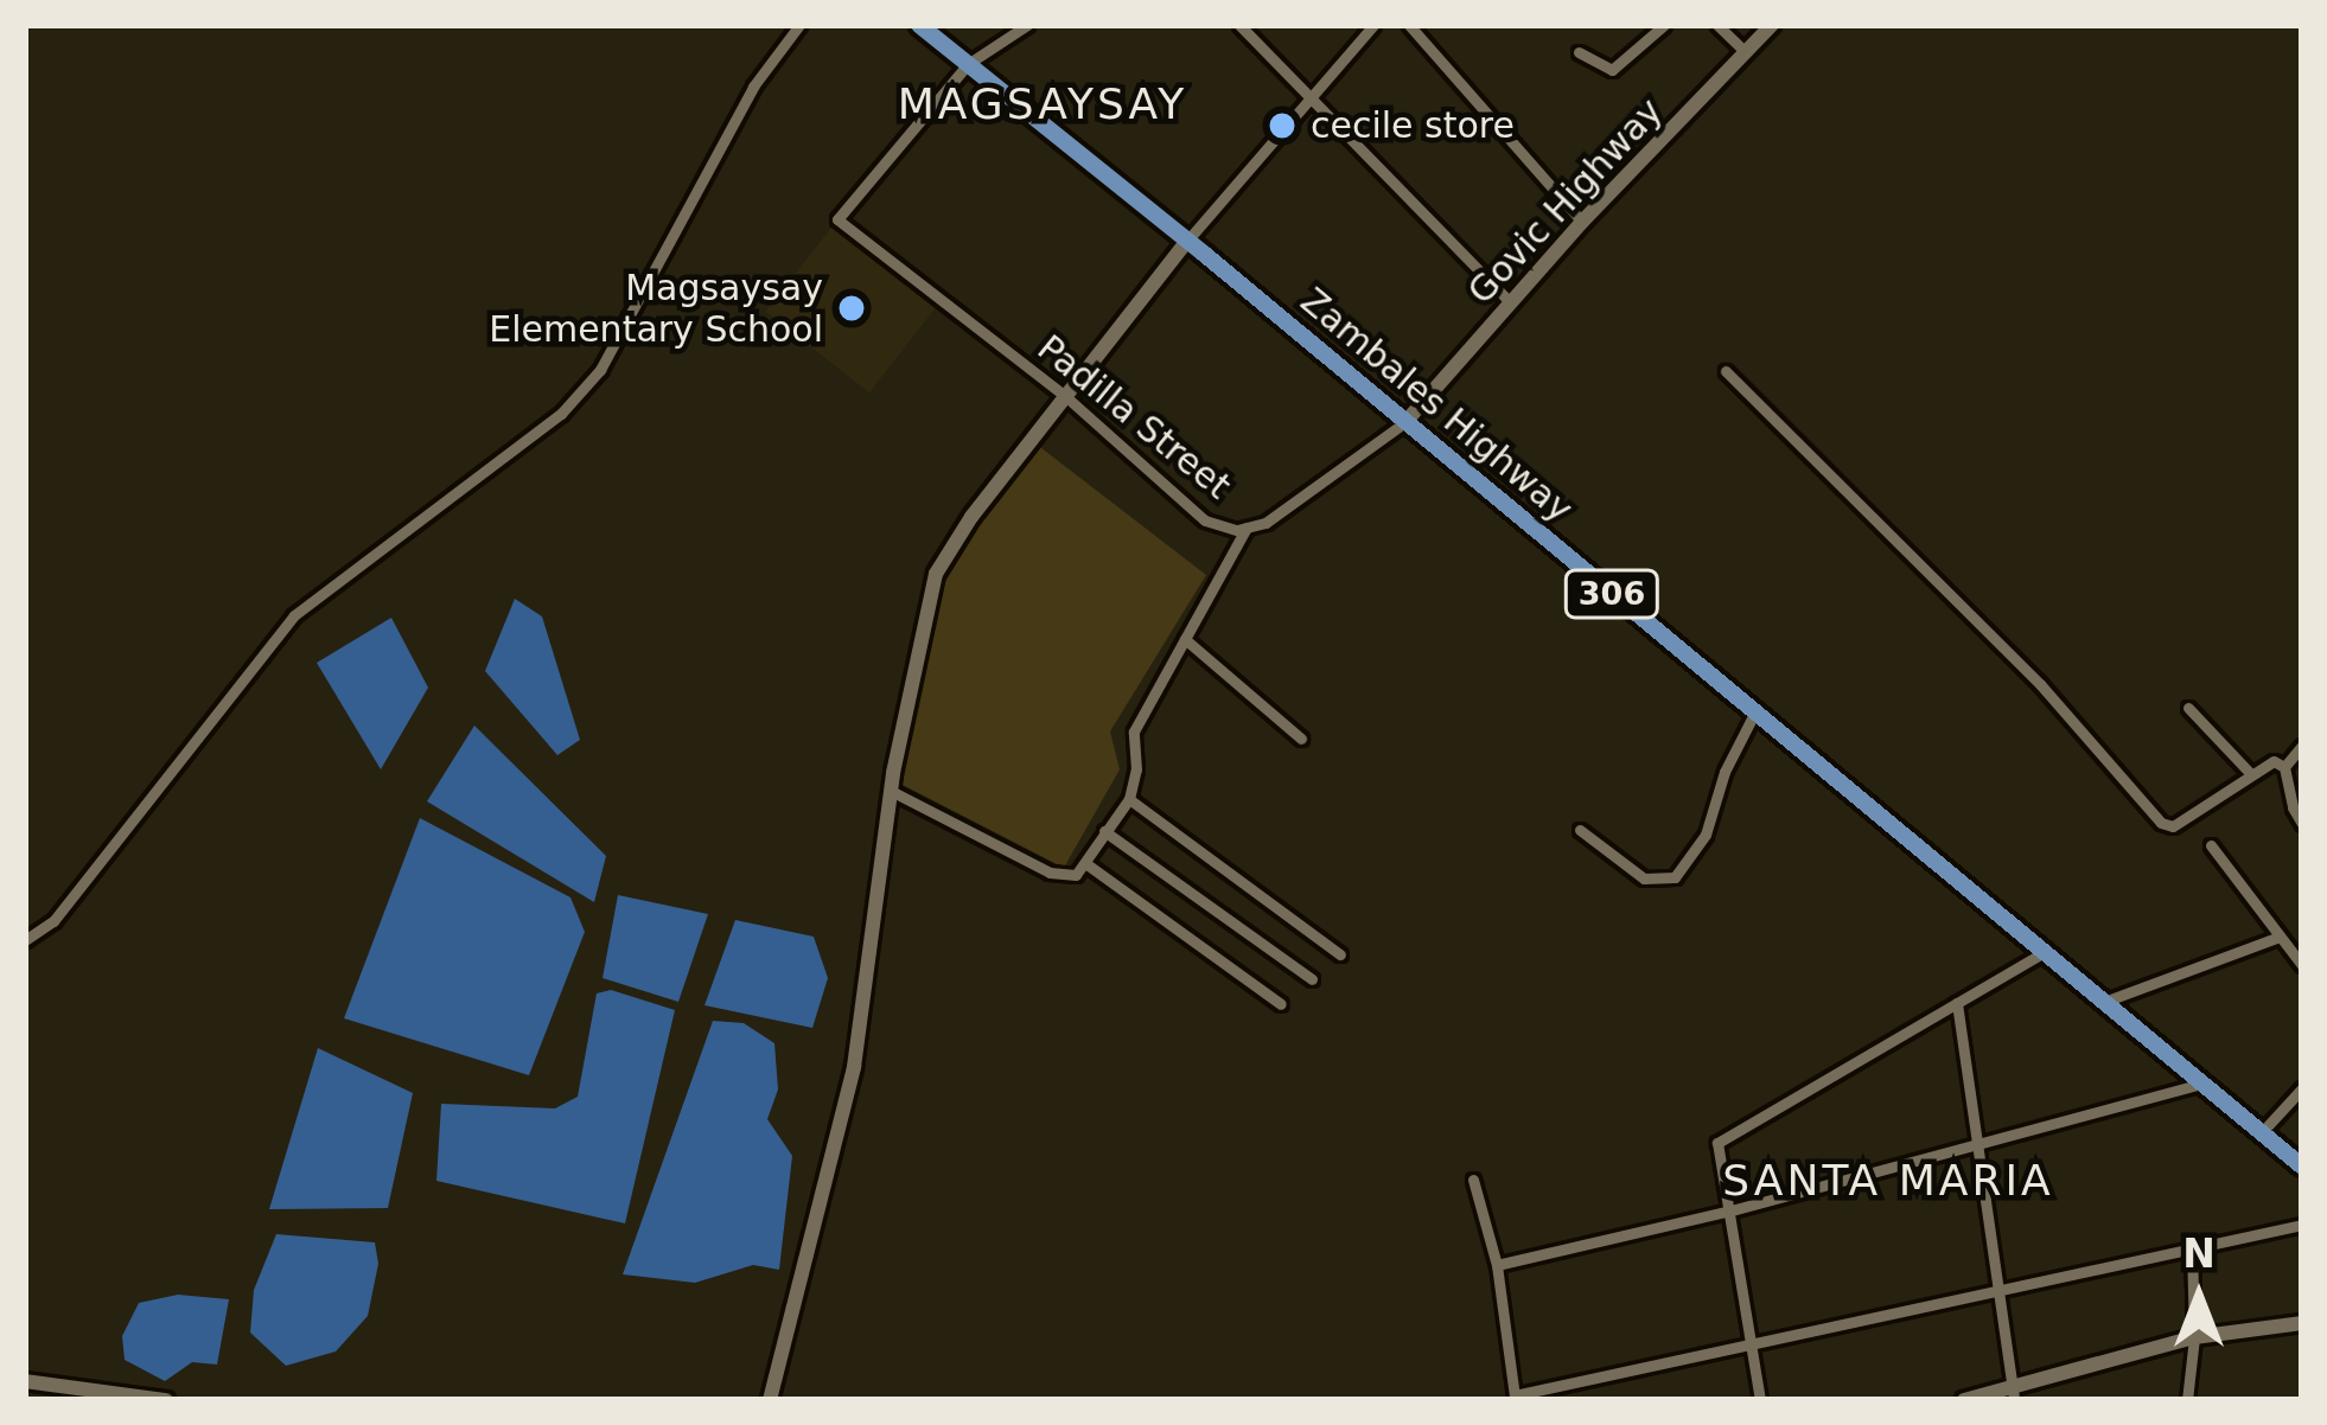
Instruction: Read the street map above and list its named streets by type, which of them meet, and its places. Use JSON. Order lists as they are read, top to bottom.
{
  "streets": {
    "main road": ["Zambales Highway", "306"],
    "street": ["Govic Highway", "Padilla Street"]
  },
  "crossings": [
    ["Govic Highway", "Zambales Highway"],
    ["Govic Highway", "Padilla Street"],
    ["Zambales Highway", "Padilla Street"]
  ],
  "districts": ["MAGSAYSAY", "SANTA MARIA"],
  "places": ["cecile store", "Magsaysay Elementary School"],
  "north": "top"
}
